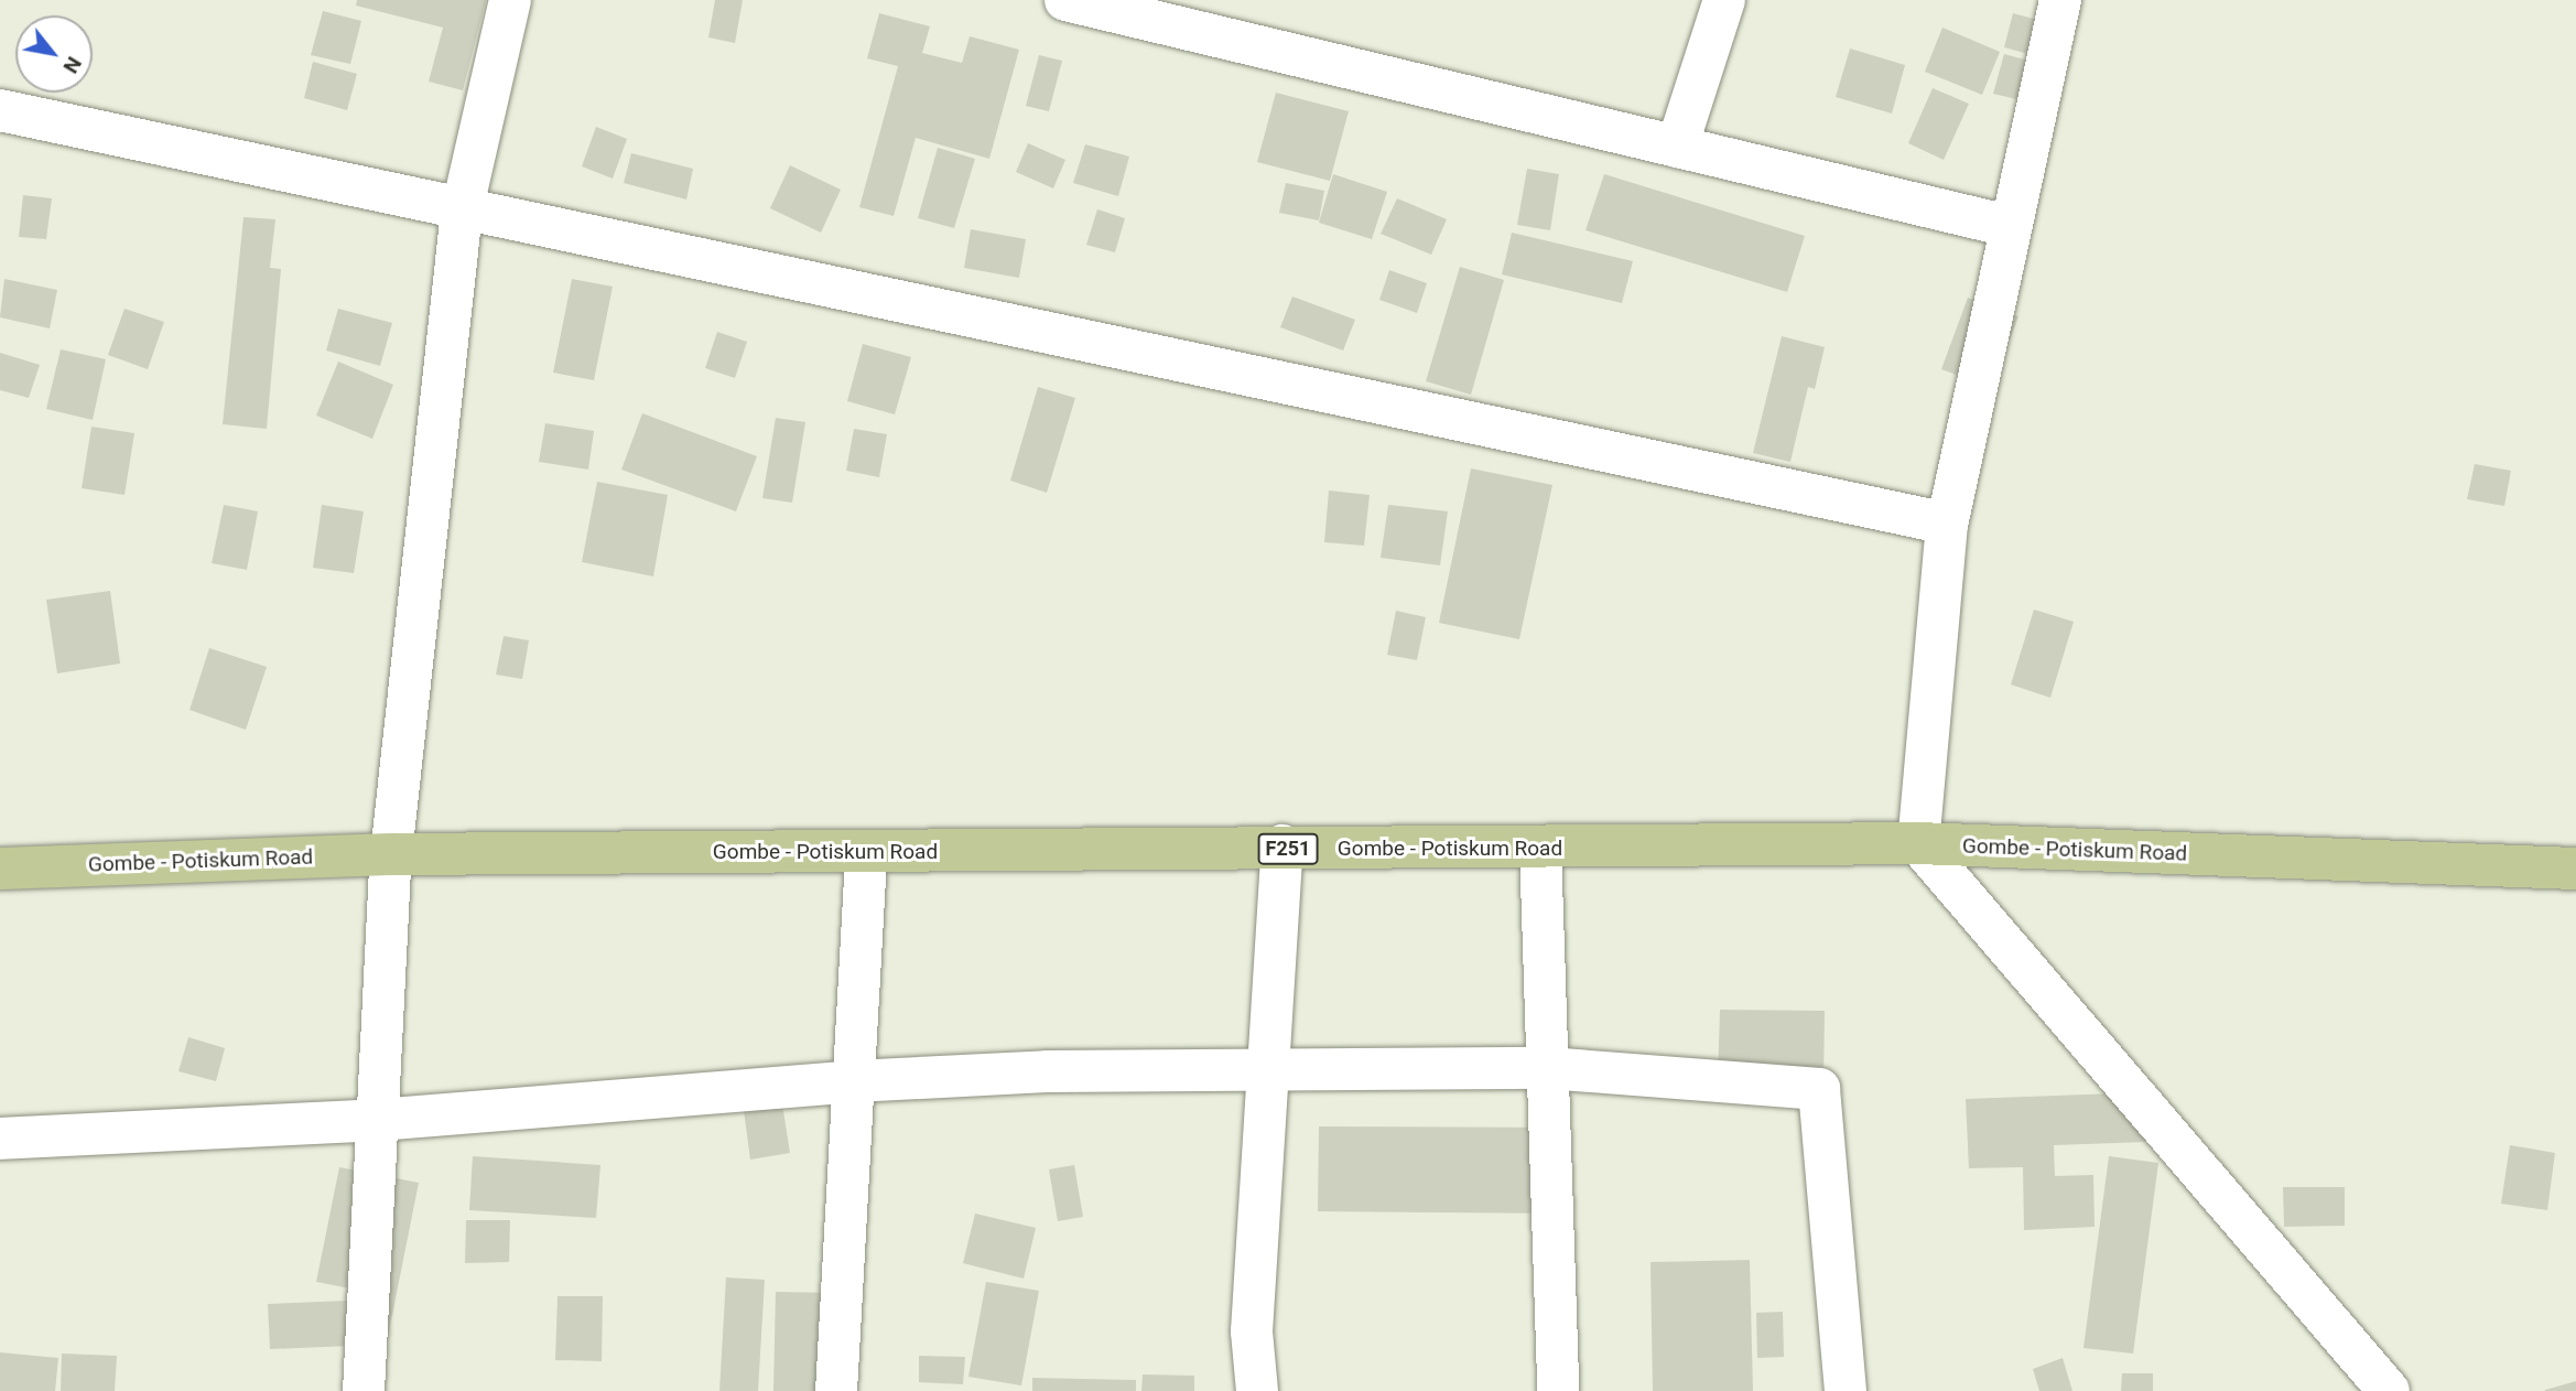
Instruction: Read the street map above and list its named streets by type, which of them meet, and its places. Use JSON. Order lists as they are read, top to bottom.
{
  "streets": {
    "main road": ["F251", "Gombe - Potiskum Road"]
  },
  "north": "bottom right"
}
